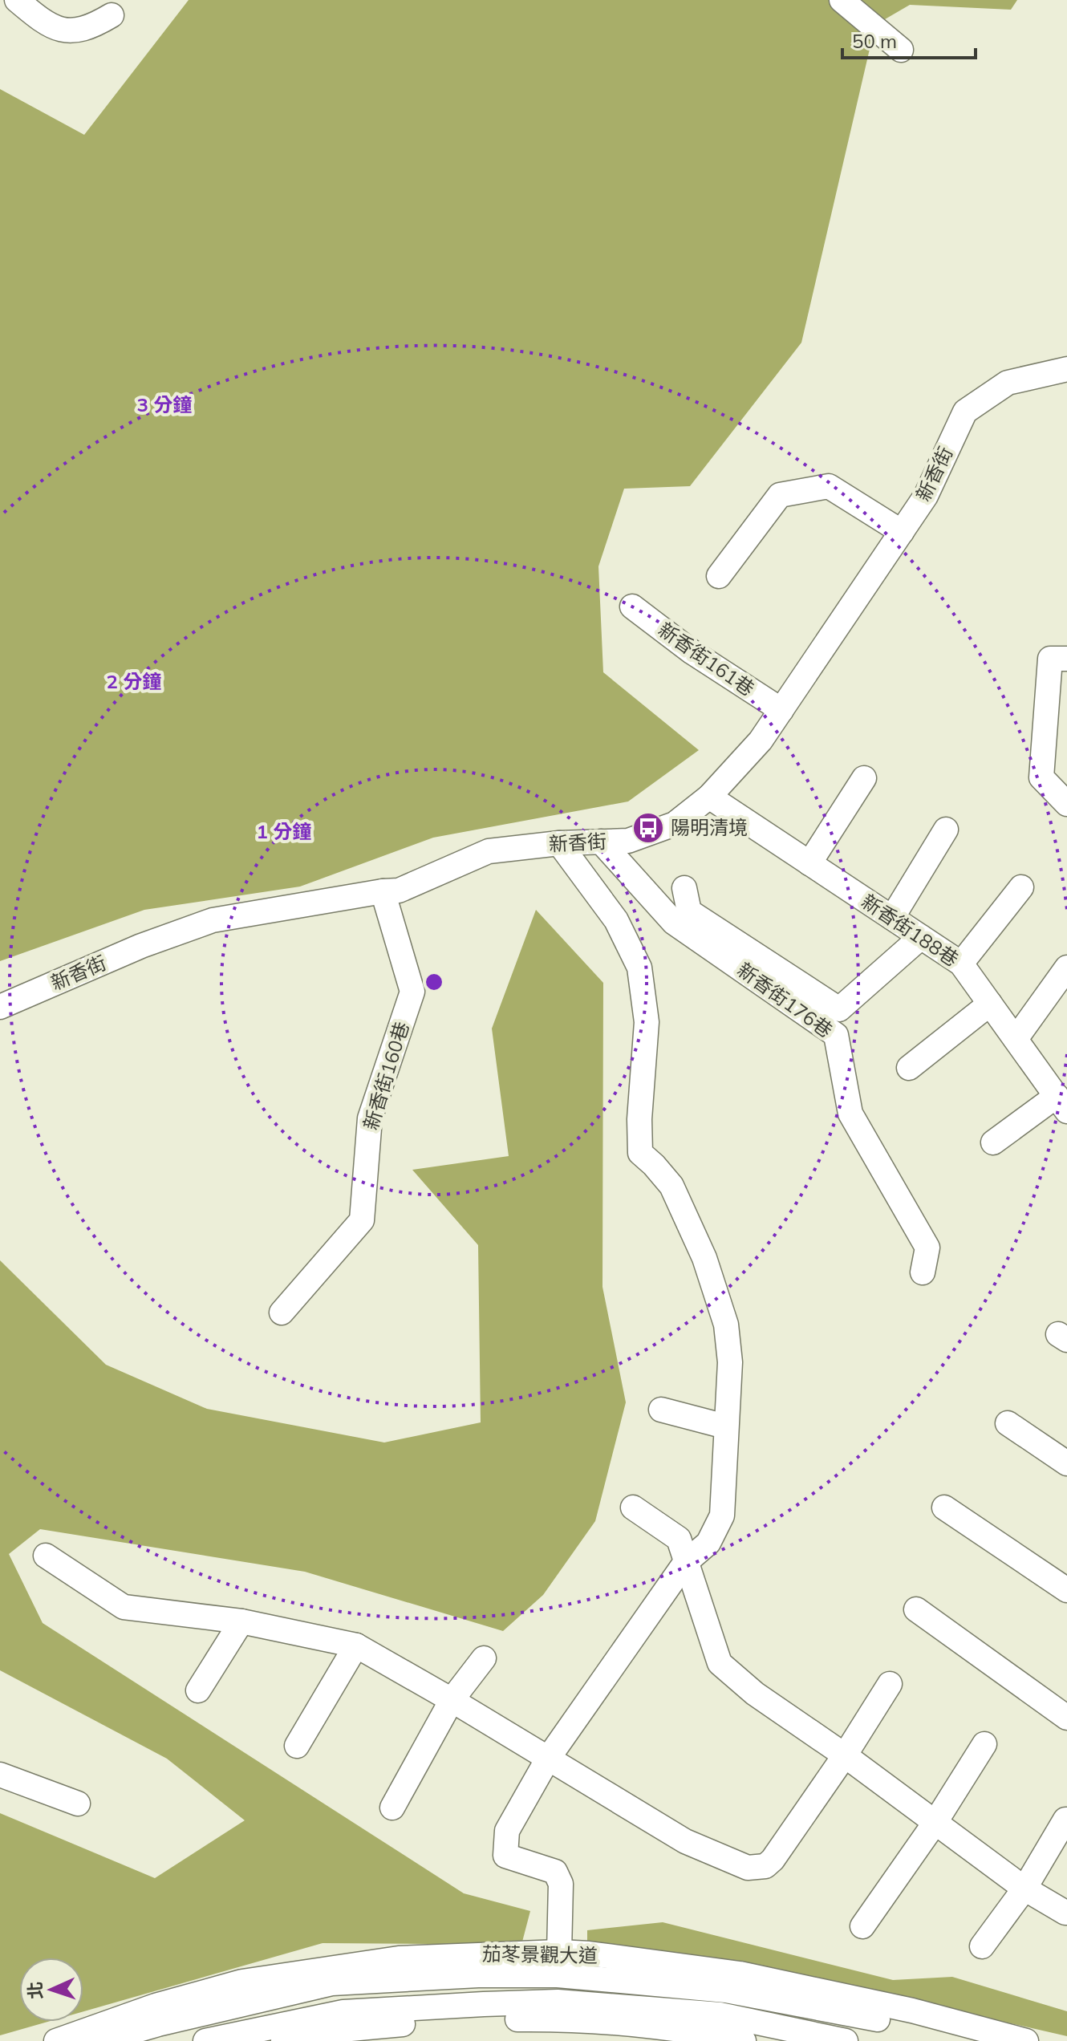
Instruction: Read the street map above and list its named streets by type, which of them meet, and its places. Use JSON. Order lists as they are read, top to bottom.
{
  "streets": {
    "street": [
      "新香街",
      "新香街161巷",
      "新香街188巷",
      "新香街176巷",
      "新香街160巷",
      "茄苳景觀大道"
    ]
  },
  "crossings": [
    ["新香街", "新香街161巷"],
    ["新香街", "新香街188巷"],
    ["新香街", "新香街176巷"],
    ["新香街", "新香街160巷"]
  ],
  "places": {
    "bus stop": ["陽明清境"]
  },
  "scale_bar": "50 m",
  "north": "left",
  "rings": ["3 分鐘", "2 分鐘", "1 分鐘"]
}
